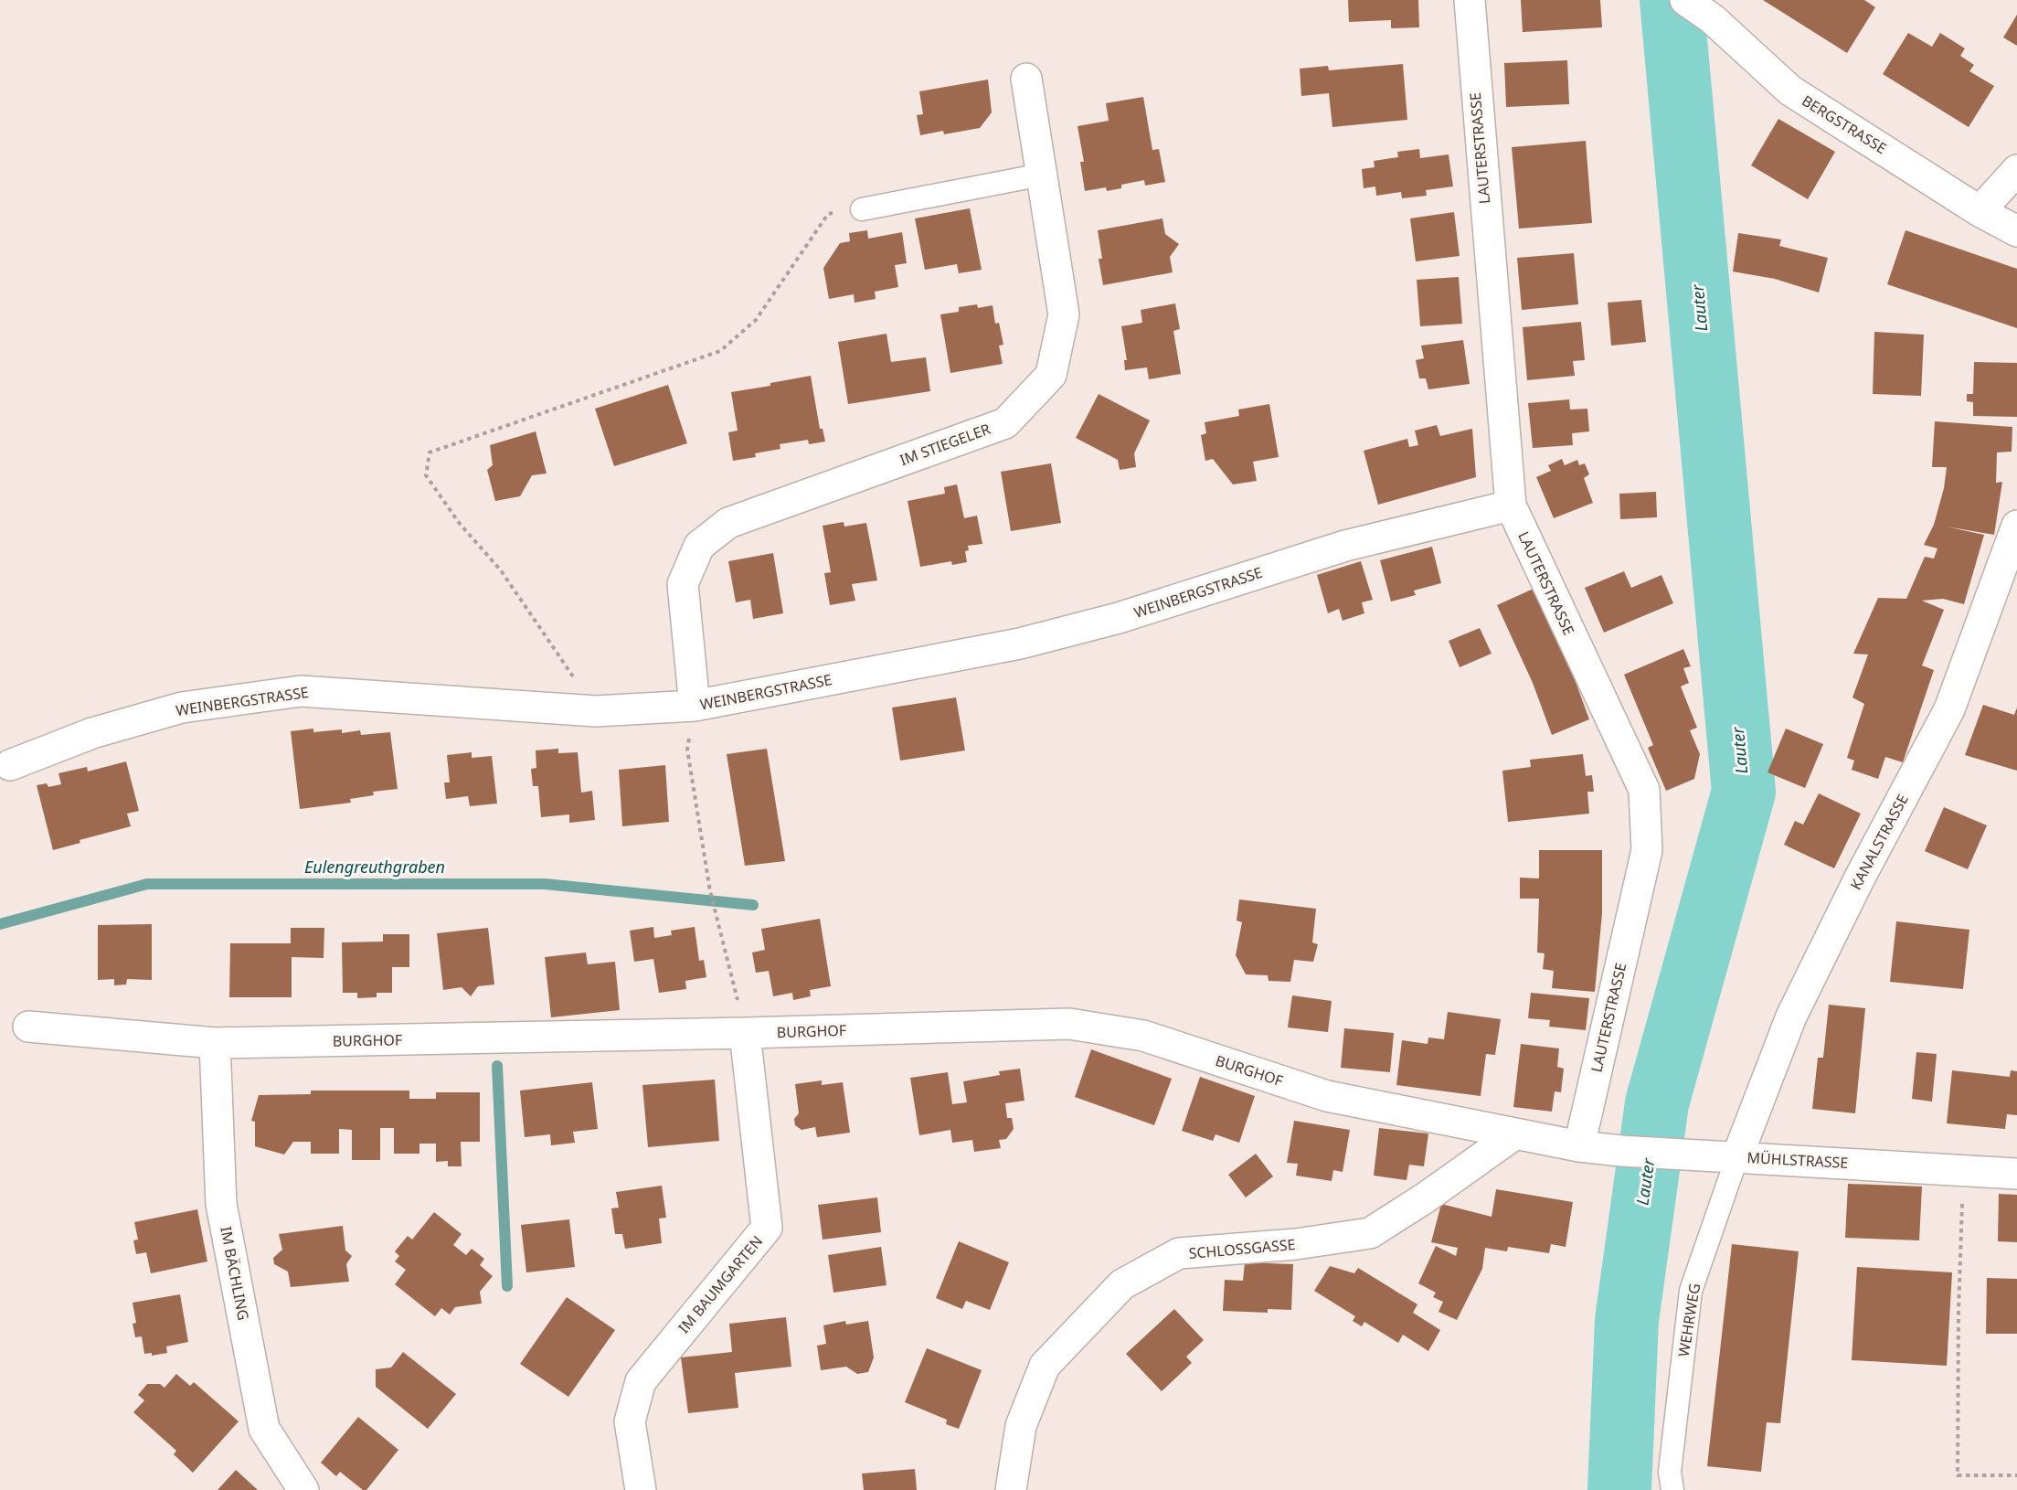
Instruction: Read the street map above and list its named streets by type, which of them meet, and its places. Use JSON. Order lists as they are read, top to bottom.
{
  "streets": {
    "street": [
      "BERGSTRASSE",
      "LAUTERSTRASSE",
      "IM STIEGELER",
      "WEINBERGSTRASSE",
      "KANALSTRASSE",
      "BURGHOF",
      "MÜHLSTRASSE",
      "SCHLOSSGASSE",
      "IM BÄCHLING",
      "IM BAUMGARTEN"
    ],
    "lane": ["WEHRWEG"]
  },
  "crossings": [
    ["LAUTERSTRASSE", "WEINBERGSTRASSE"],
    ["LAUTERSTRASSE", "BURGHOF"],
    ["LAUTERSTRASSE", "MÜHLSTRASSE"],
    ["IM STIEGELER", "WEINBERGSTRASSE"],
    ["KANALSTRASSE", "MÜHLSTRASSE"],
    ["KANALSTRASSE", "WEHRWEG"],
    ["BURGHOF", "MÜHLSTRASSE"],
    ["BURGHOF", "SCHLOSSGASSE"],
    ["BURGHOF", "IM BÄCHLING"],
    ["BURGHOF", "IM BAUMGARTEN"],
    ["MÜHLSTRASSE", "WEHRWEG"]
  ],
  "water": ["Lauter", "Eulengreuthgraben"]
}
